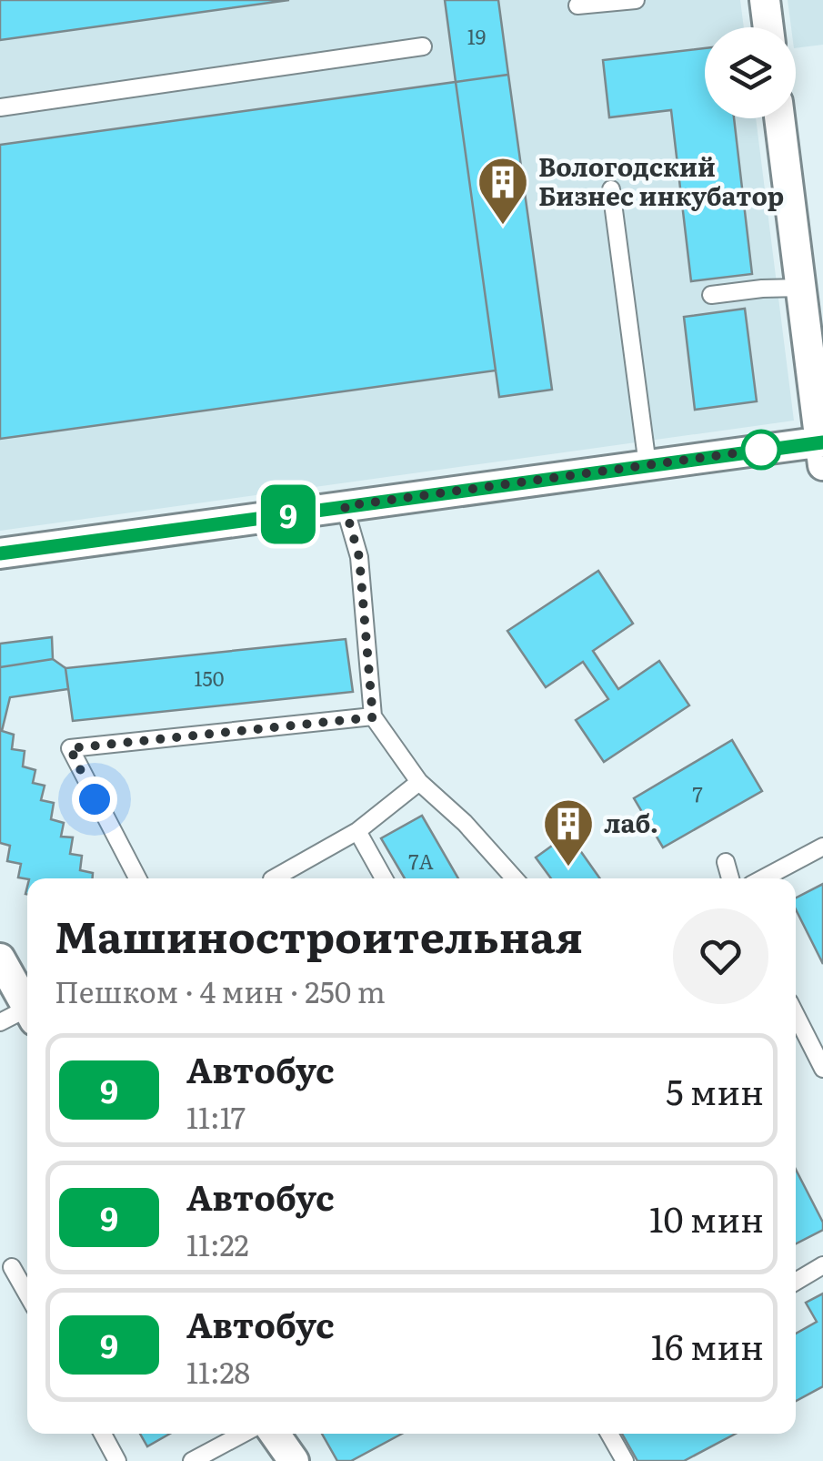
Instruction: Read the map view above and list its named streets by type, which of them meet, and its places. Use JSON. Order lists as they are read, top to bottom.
{
  "places": {
    "building": ["Вологодский Бизнес инкубатор", "лаб."]
  },
  "lines": ["bus line 9"],
  "house_numbers": [
    "19",
    "150",
    "7",
    "7А"
  ],
  "page": {
    "on_map": "9",
    "heading": ["Машиностроительная", "Пешком · 4 мин · 250 m"],
    "list": [
      {
        "mark": "9",
        "name": "Автобус",
        "note": "11:17",
        "value": "5 мин"
      },
      {
        "mark": "9",
        "name": "Автобус",
        "note": "11:22",
        "value": "10 мин"
      },
      {
        "mark": "9",
        "name": "Автобус",
        "note": "11:28",
        "value": "16 мин"
      }
    ]
  }
}
